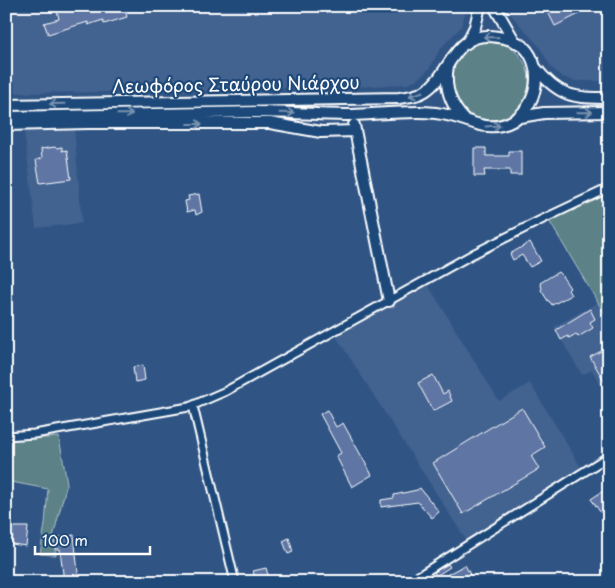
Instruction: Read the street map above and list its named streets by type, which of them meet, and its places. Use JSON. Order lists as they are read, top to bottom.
{
  "streets": {
    "main road": ["Λεωφόρος Σταύρου Νιάρχου"]
  },
  "scale_bar": "100 m"
}
